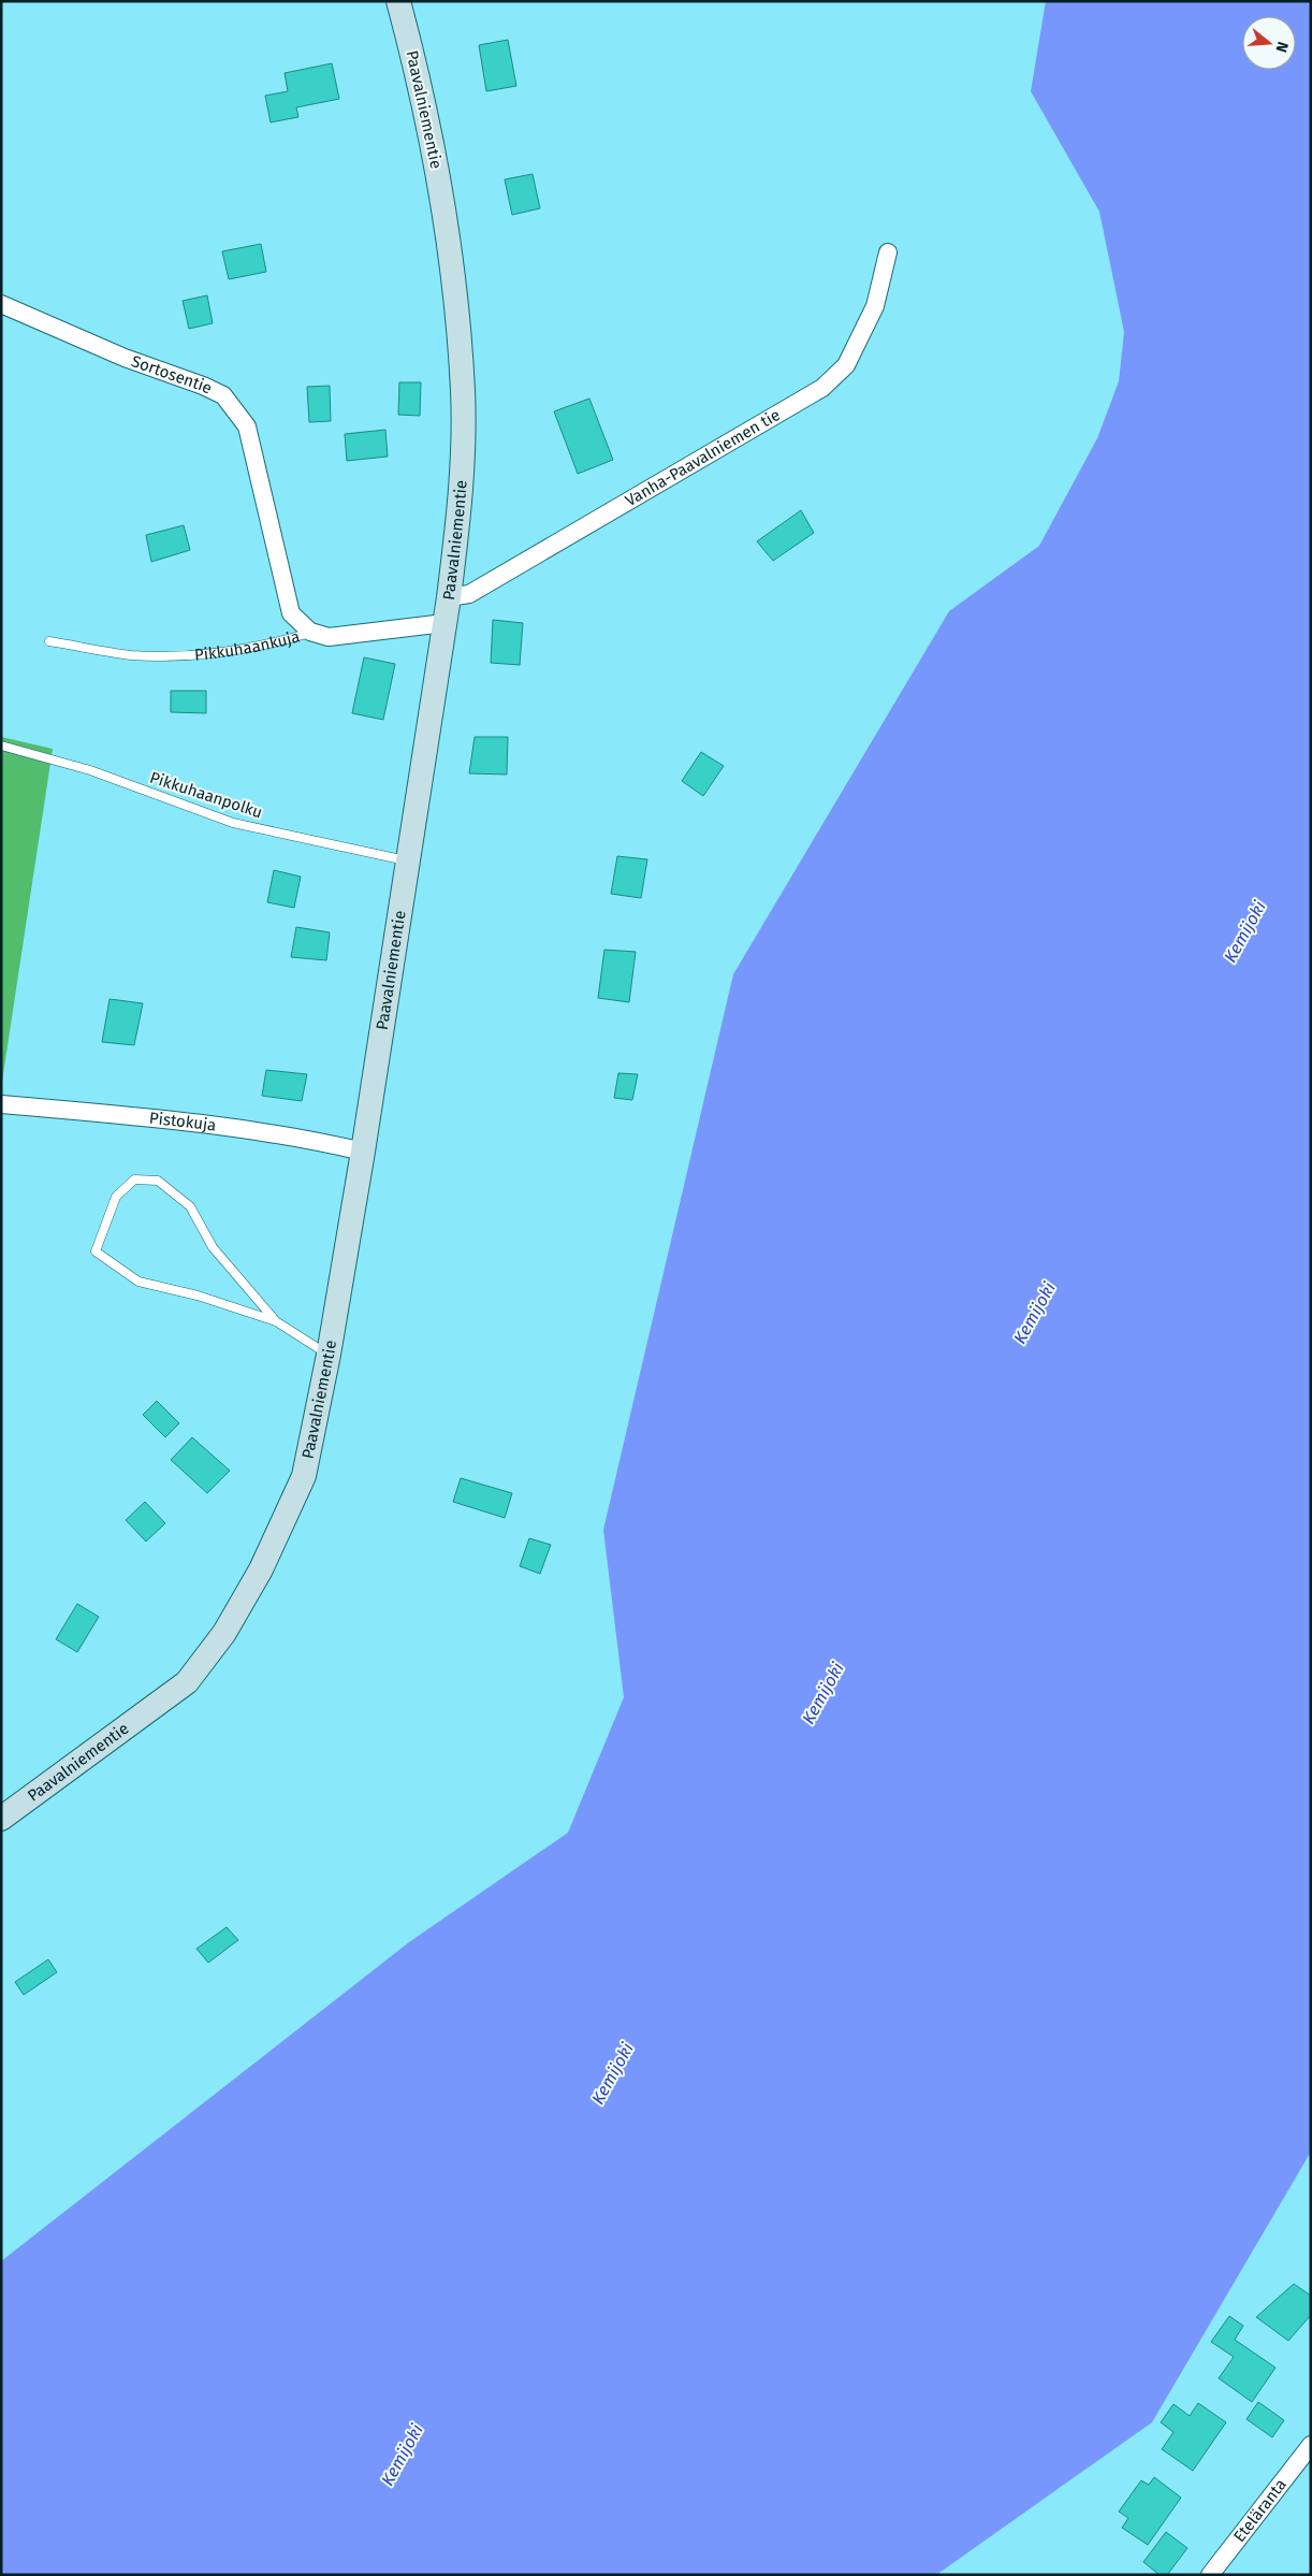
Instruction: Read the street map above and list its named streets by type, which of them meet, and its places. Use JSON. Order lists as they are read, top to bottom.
{
  "streets": {
    "street": [
      "Paavalniementie",
      "Sortosentie",
      "Vanha-Paavalniemen tie",
      "Pikkuhaankuja",
      "Pistokuja",
      "Eteläranta"
    ],
    "lane": ["Pikkuhaanpolku"]
  },
  "crossings": [
    ["Paavalniementie", "Vanha-Paavalniemen tie"],
    ["Paavalniementie", "Pikkuhaankuja"],
    ["Paavalniementie", "Pikkuhaanpolku"],
    ["Paavalniementie", "Pistokuja"],
    ["Sortosentie", "Pikkuhaankuja"]
  ],
  "water": ["Kemijoki"],
  "north": "right"
}
